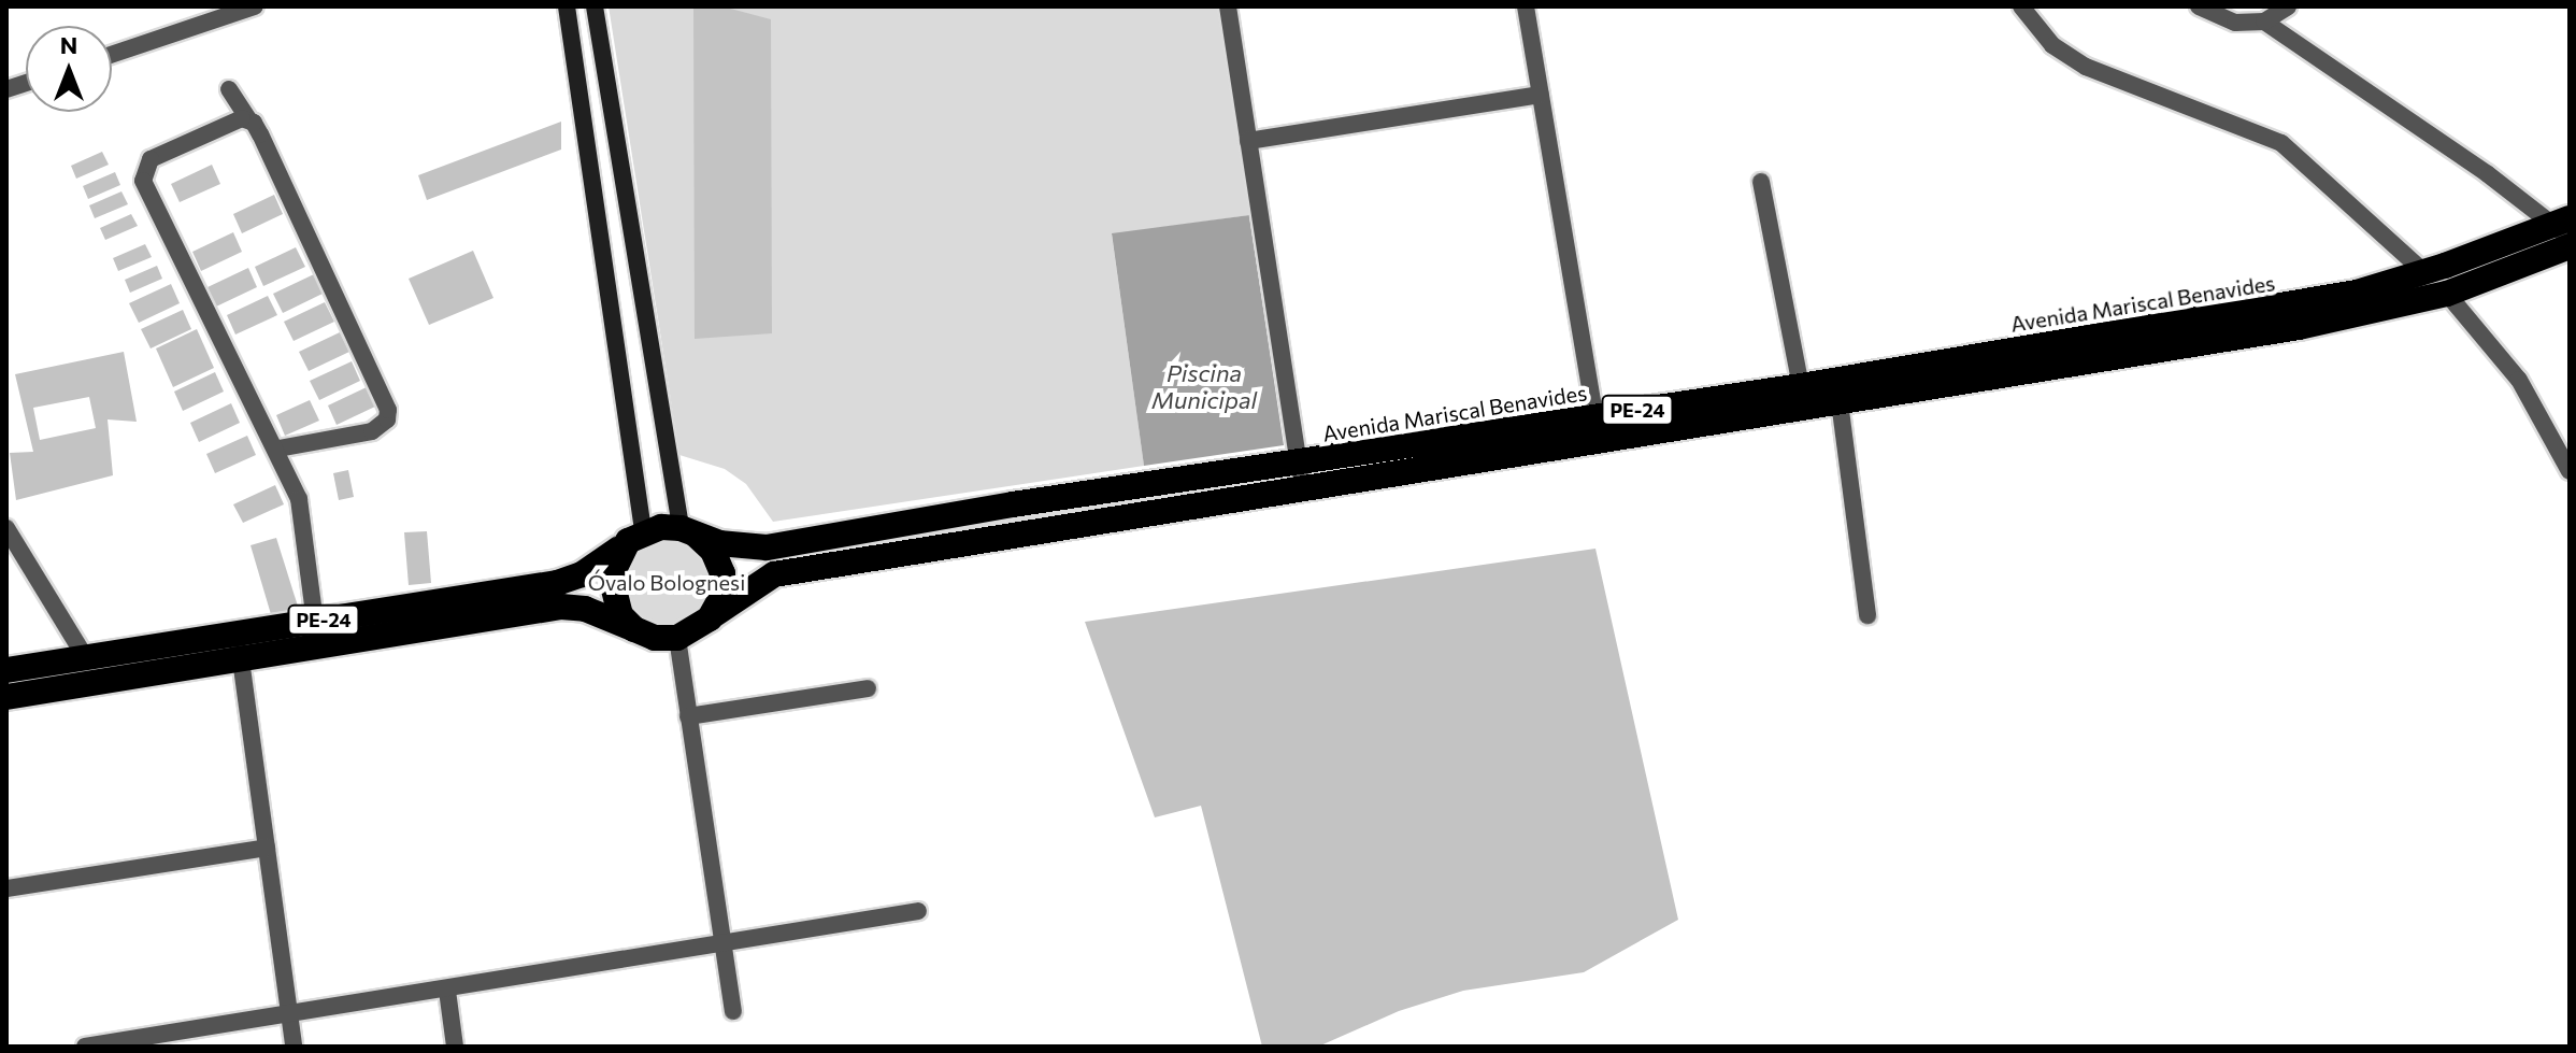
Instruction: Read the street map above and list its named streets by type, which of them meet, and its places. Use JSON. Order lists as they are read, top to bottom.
{
  "streets": {
    "highway": ["Avenida Mariscal Benavides", "PE-24"]
  },
  "crossings": [
    ["Avenida Mariscal Benavides", "PE-24"]
  ],
  "water": ["Piscina Municipal"],
  "parks": ["Óvalo Bolognesi"],
  "north": "top"
}
